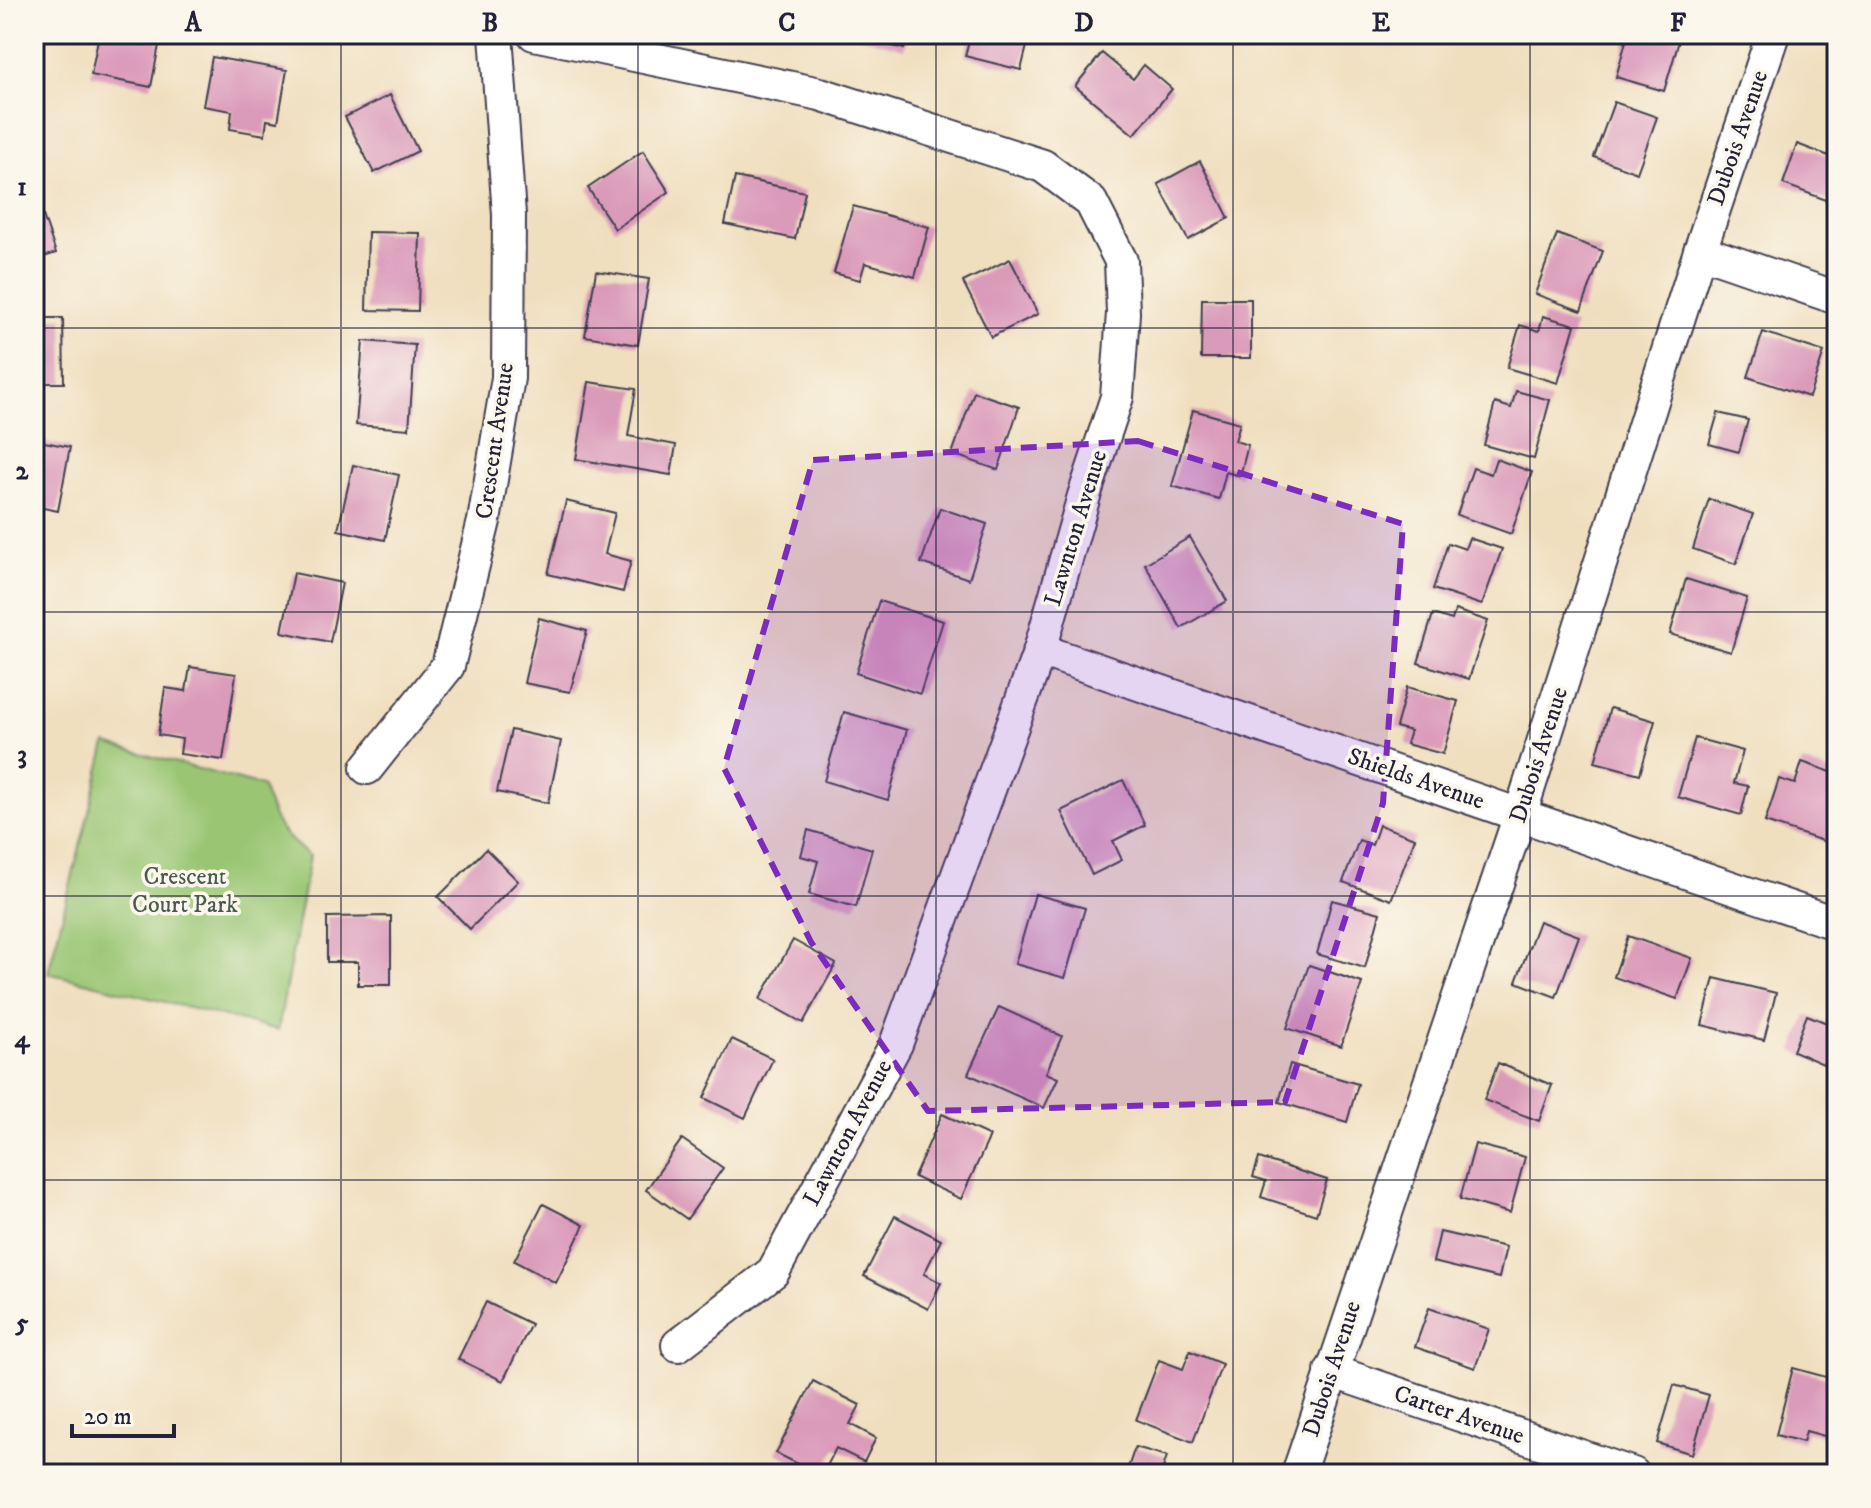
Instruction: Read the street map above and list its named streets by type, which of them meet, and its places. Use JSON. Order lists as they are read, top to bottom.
{
  "streets": {
    "street": [
      "Dubois Avenue",
      "Crescent Avenue",
      "Lawnton Avenue",
      "Shields Avenue",
      "Carter Avenue"
    ]
  },
  "crossings": [
    ["Dubois Avenue", "Shields Avenue"],
    ["Dubois Avenue", "Carter Avenue"],
    ["Lawnton Avenue", "Shields Avenue"]
  ],
  "parks": ["Crescent Court Park"],
  "scale_bar": "20 m",
  "grid": {
    "columns": [
      "A",
      "B",
      "C",
      "D",
      "E",
      "F"
    ],
    "rows": [
      "1",
      "2",
      "3",
      "4",
      "5"
    ]
  }
}
